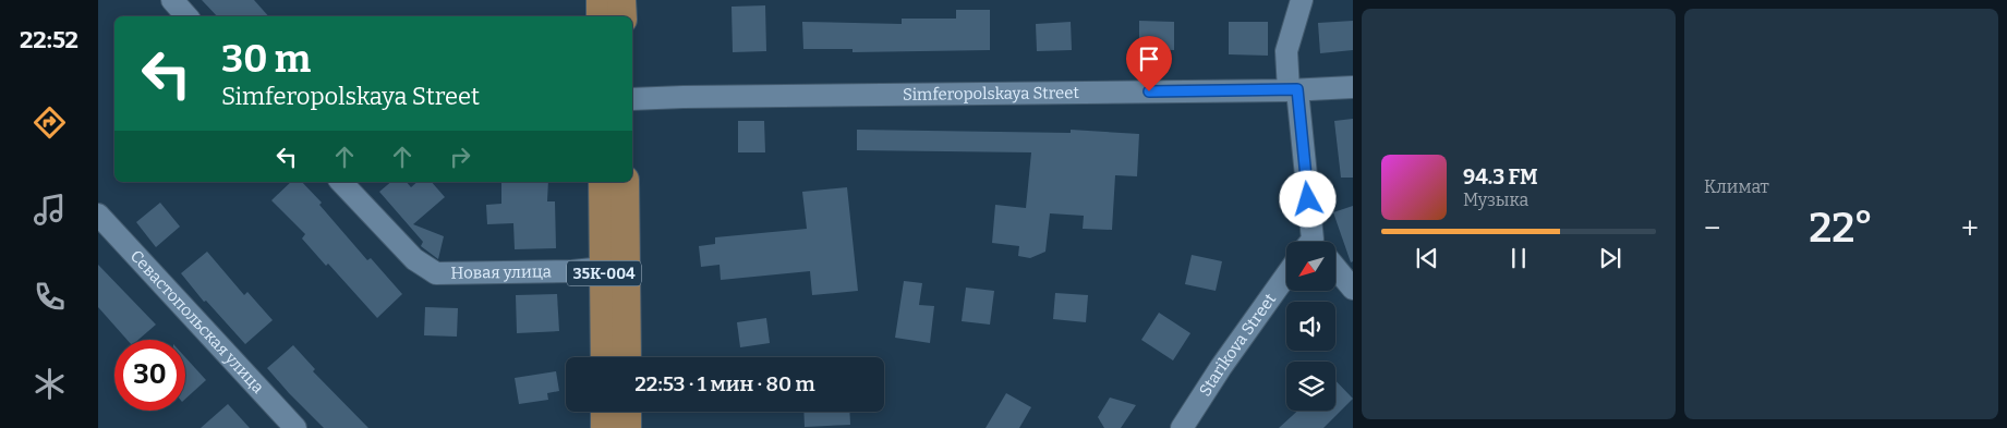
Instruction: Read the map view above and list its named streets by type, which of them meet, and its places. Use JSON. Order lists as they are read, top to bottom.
{
  "streets": {
    "main road": ["35К-004"],
    "street": [
      "Simferopolskaya Street",
      "Новая улица",
      "Севастопольская улица",
      "Starikova Street"
    ]
  },
  "crossings": [
    ["Новая улица", "35К-004"]
  ],
  "north": "bottom left",
  "page": {
    "tabs": "22:52",
    "tile": "Климат",
    "turn": ["30 m", "Simferopolskaya Street"],
    "song": ["94.3 FM", "Музыка"],
    "heat": ["−", "22°", "+"],
    "limit": "30",
    "trip": "22:53 · 1 мин · 80 m"
  }
}
